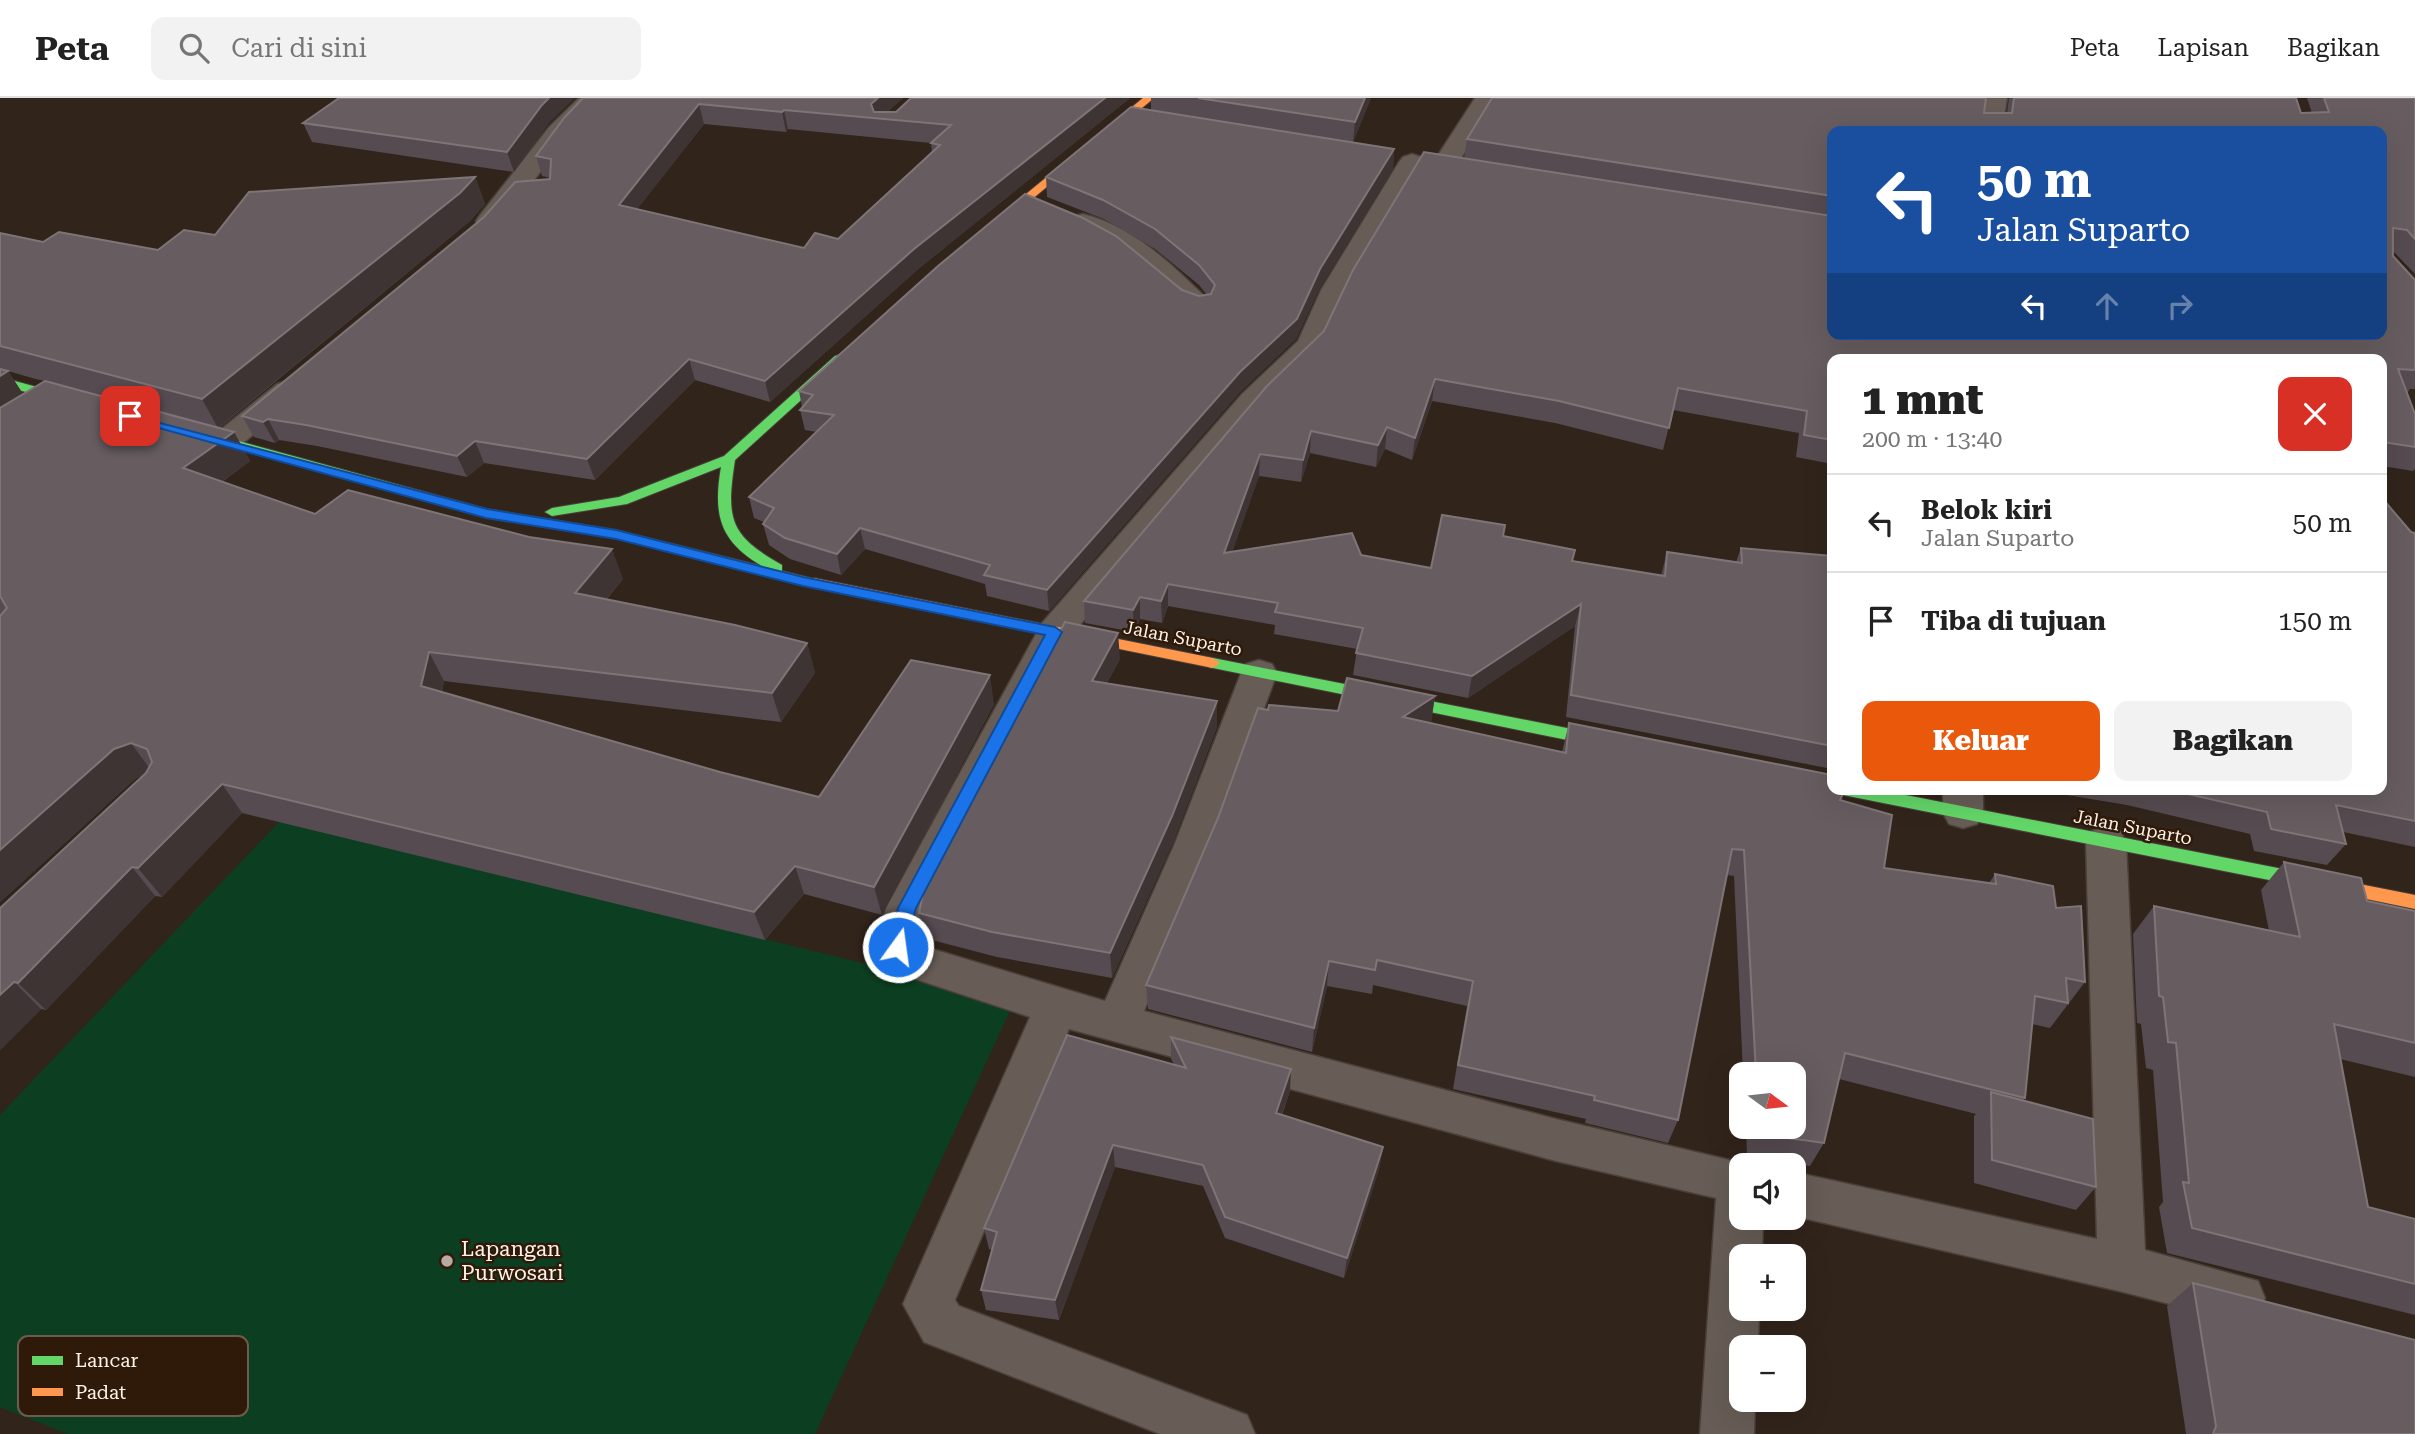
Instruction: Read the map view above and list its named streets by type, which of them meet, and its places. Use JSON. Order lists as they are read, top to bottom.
{
  "streets": {
    "street": ["Jalan Suparto"]
  },
  "places": ["Lapangan Purwosari"],
  "legend": ["Lancar", "Padat"],
  "north": "right",
  "page": {
    "header": "Peta",
    "search": "Cari di sini",
    "nav": ["Peta", "Lapisan", "Bagikan"],
    "turn": ["50 m", "Jalan Suparto"],
    "heading": ["1 mnt", "200 m · 13:40"],
    "list": [
      {
        "name": "Belok kiri",
        "note": "Jalan Suparto",
        "value": "50 m"
      },
      {
        "name": "Tiba di tujuan",
        "value": "150 m"
      }
    ],
    "buttons": ["Keluar", "Bagikan"],
    "map_buttons": ["+", "−"]
  }
}
